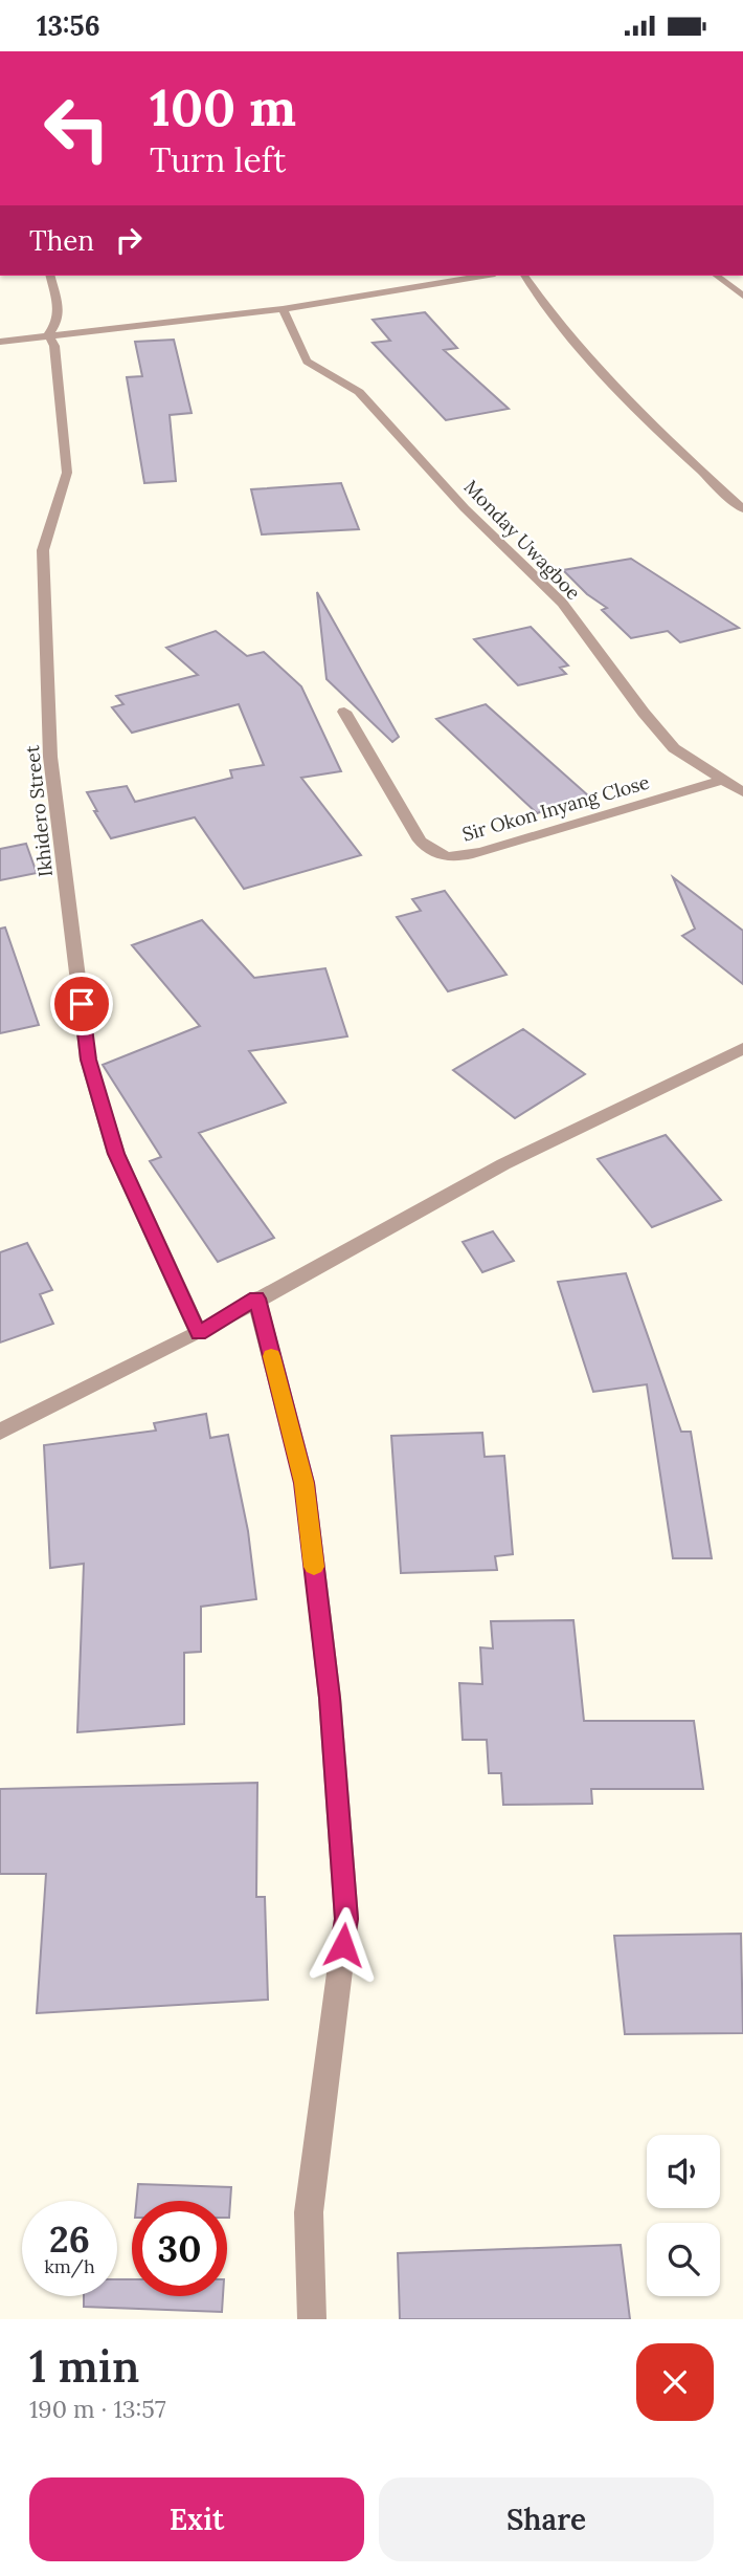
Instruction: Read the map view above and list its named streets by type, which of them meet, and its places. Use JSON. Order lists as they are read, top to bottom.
{
  "streets": {
    "street": ["Monday Uwagboe", "Sir Okon Inyang Close", "Ikhidero Street"]
  },
  "crossings": [
    ["Monday Uwagboe", "Sir Okon Inyang Close"]
  ],
  "page": {
    "status": "13:56",
    "turn": ["100 m", "Turn left"],
    "then": "Then",
    "speed": "26 km/h",
    "limit": "30",
    "heading": ["1 min", "190 m · 13:57"],
    "buttons": ["Exit", "Share"]
  }
}
